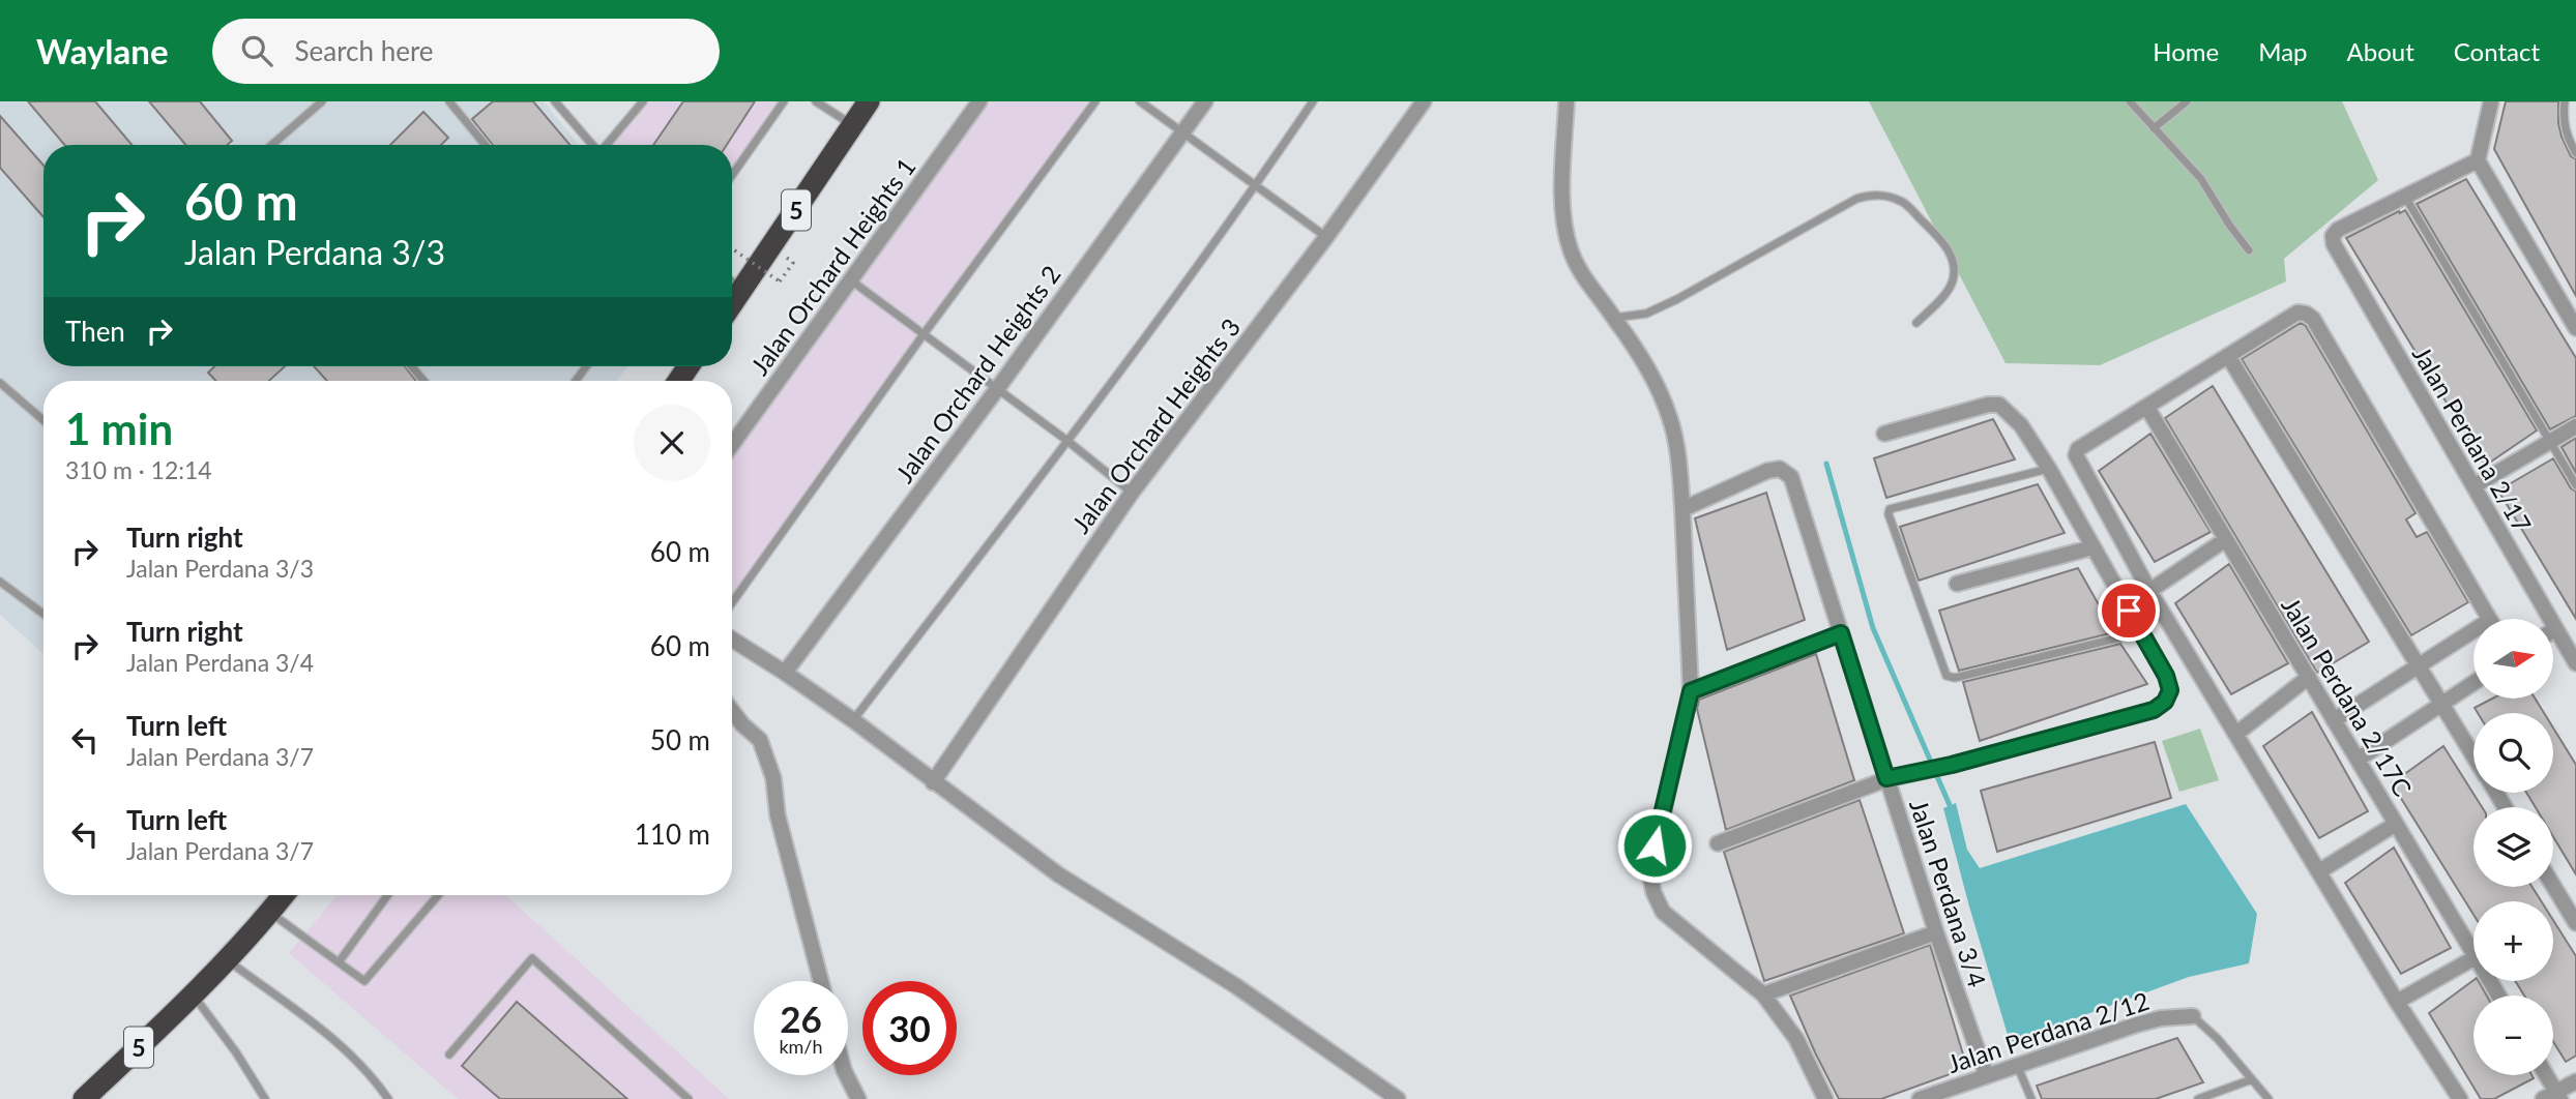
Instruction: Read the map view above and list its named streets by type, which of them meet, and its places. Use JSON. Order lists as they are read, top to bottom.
{
  "streets": {
    "highway": ["5"],
    "street": [
      "Jalan Orchard Heights 1",
      "Jalan Orchard Heights 2",
      "Jalan Orchard Heights 3",
      "Jalan Perdana 2/17",
      "Jalan Perdana 2/17C",
      "Jalan Perdana 3/4",
      "Jalan Perdana 2/12"
    ]
  },
  "crossings": [
    ["Jalan Perdana 3/4", "Jalan Perdana 2/12"]
  ],
  "north": "right",
  "page": {
    "header": "Waylane",
    "search": "Search here",
    "nav": [
      "Home",
      "Map",
      "About",
      "Contact"
    ],
    "turn": ["60 m", "Jalan Perdana 3/3"],
    "then": "Then",
    "heading": ["1 min", "310 m · 12:14"],
    "list": [
      {
        "name": "Turn right",
        "note": "Jalan Perdana 3/3",
        "value": "60 m"
      },
      {
        "name": "Turn right",
        "note": "Jalan Perdana 3/4",
        "value": "60 m"
      },
      {
        "name": "Turn left",
        "note": "Jalan Perdana 3/7",
        "value": "50 m"
      },
      {
        "name": "Turn left",
        "note": "Jalan Perdana 3/7",
        "value": "110 m"
      }
    ],
    "map_buttons": ["+", "−"],
    "speed": "26 km/h",
    "limit": "30"
  }
}
